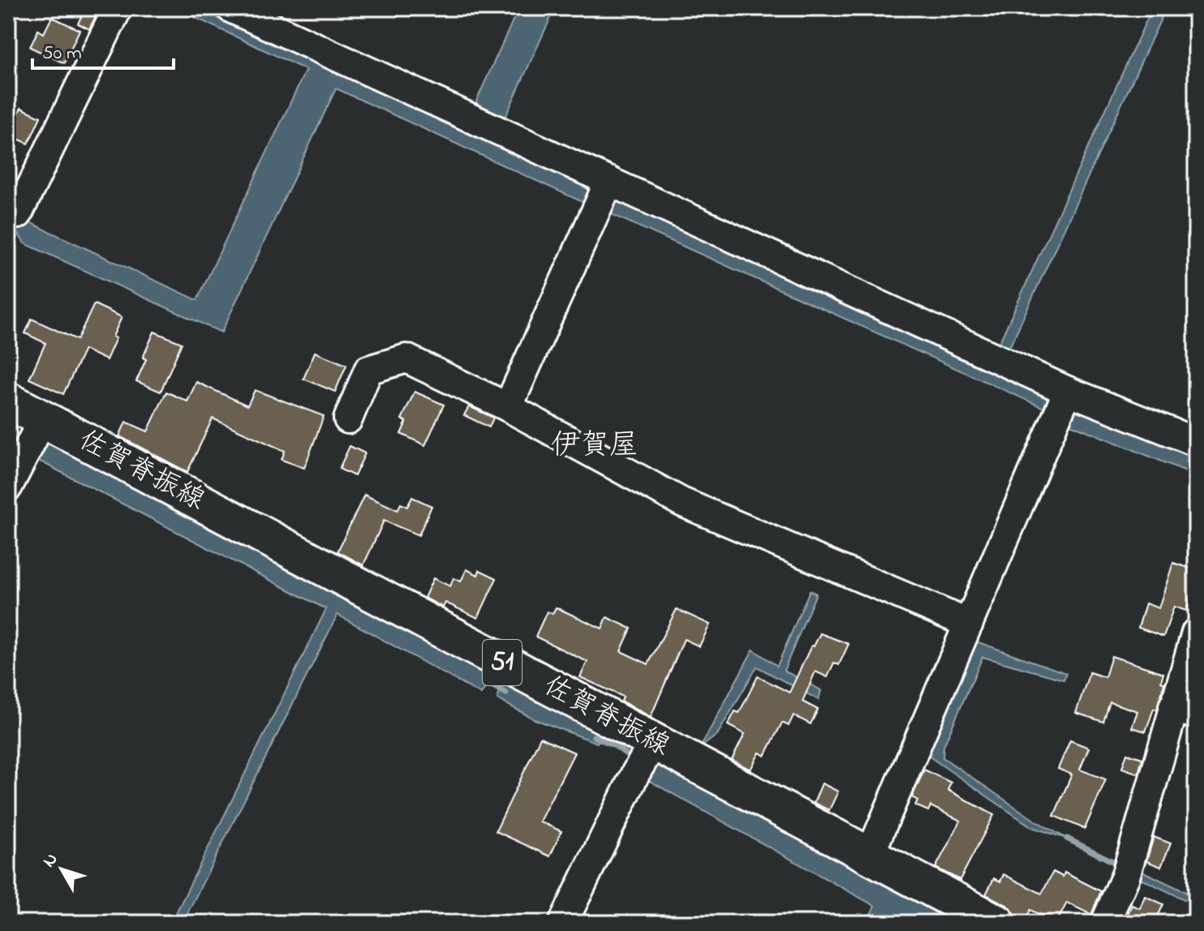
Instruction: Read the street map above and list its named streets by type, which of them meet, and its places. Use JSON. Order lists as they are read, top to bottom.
{
  "streets": {
    "main road": ["佐賀脊振線", "51"]
  },
  "districts": ["伊賀屋"],
  "scale_bar": "50 m",
  "north": "top left"
}
